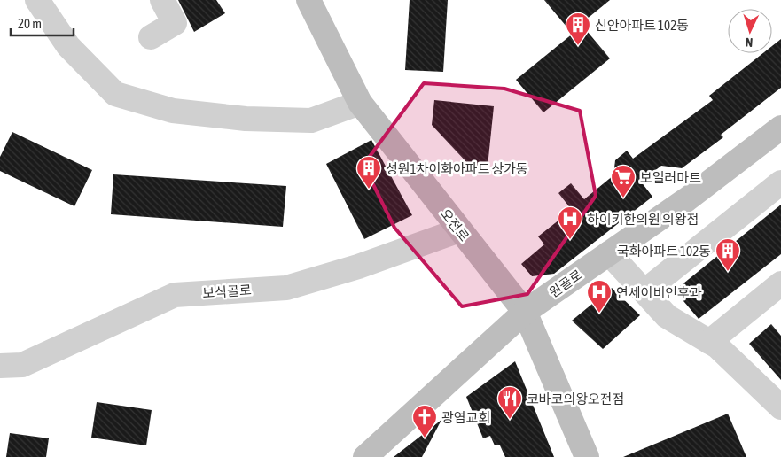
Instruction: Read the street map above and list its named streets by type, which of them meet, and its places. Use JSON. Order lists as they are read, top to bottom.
{
  "streets": {
    "street": ["오전로", "원골로", "보식골로"]
  },
  "crossings": [
    ["오전로", "원골로"],
    ["오전로", "보식골로"]
  ],
  "places": {
    "building": ["신안아파트 102동", "성원1차이화아파트 상가동", "국화아파트 102동"],
    "supermarket": ["보일러마트"],
    "hospital": ["하이키한의원 의왕점", "연세이비인후과"],
    "restaurant": ["코바코의왕오전점"],
    "church": ["광염교회"]
  },
  "scale_bar": "20 m",
  "north": "bottom"
}
